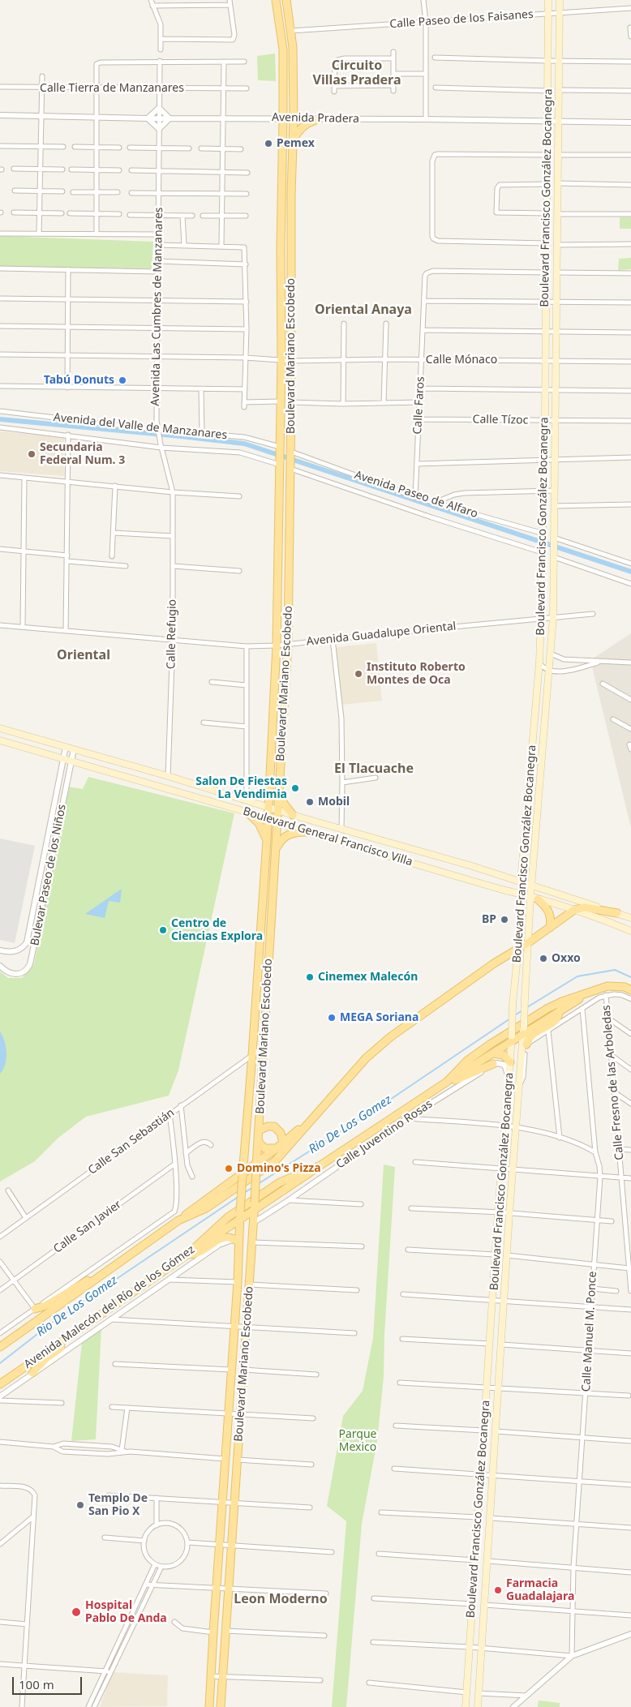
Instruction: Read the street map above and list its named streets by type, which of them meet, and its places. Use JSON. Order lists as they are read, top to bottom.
{
  "streets": {
    "main road": [
      "Boulevard Francisco González Bocanegra",
      "Boulevard Mariano Escobedo",
      "Boulevard General Francisco Villa",
      "Avenida Malecón del Río de los Gómez"
    ],
    "street": [
      "Calle Paseo de los Faisanes",
      "Calle Tierra de Manzanares",
      "Avenida Pradera",
      "Avenida Las Cumbres de Manzanares",
      "Calle Mónaco",
      "Calle Faros",
      "Calle Tízoc",
      "Avenida del Valle de Manzanares",
      "Avenida Paseo de Alfaro",
      "Calle Refugio",
      "Avenida Guadalupe Oriental",
      "Bulevar Paseo de los Niños",
      "Calle Fresno de las Arboledas",
      "Calle Juventino Rosas",
      "Calle San Sebastián",
      "Calle San Javier",
      "Calle Manuel M. Ponce"
    ]
  },
  "crossings": [
    ["Calle Paseo de los Faisanes", "Boulevard Francisco González Bocanegra"],
    ["Calle Paseo de los Faisanes", "Boulevard Mariano Escobedo"],
    ["Calle Tierra de Manzanares", "Avenida Las Cumbres de Manzanares"],
    ["Avenida Pradera", "Boulevard Francisco González Bocanegra"],
    ["Avenida Pradera", "Avenida Las Cumbres de Manzanares"],
    ["Avenida Pradera", "Boulevard Mariano Escobedo"],
    ["Boulevard Francisco González Bocanegra", "Calle Mónaco"],
    ["Boulevard Francisco González Bocanegra", "Calle Faros"],
    ["Boulevard Francisco González Bocanegra", "Calle Tízoc"],
    ["Boulevard Francisco González Bocanegra", "Avenida Paseo de Alfaro"],
    ["Boulevard Francisco González Bocanegra", "Avenida Guadalupe Oriental"],
    ["Boulevard Francisco González Bocanegra", "Boulevard General Francisco Villa"],
    ["Avenida Las Cumbres de Manzanares", "Calle Mónaco"],
    ["Avenida Las Cumbres de Manzanares", "Avenida del Valle de Manzanares"],
    ["Avenida Las Cumbres de Manzanares", "Calle Refugio"],
    ["Boulevard Mariano Escobedo", "Calle Mónaco"],
    ["Boulevard Mariano Escobedo", "Avenida del Valle de Manzanares"],
    ["Boulevard Mariano Escobedo", "Avenida Paseo de Alfaro"],
    ["Boulevard Mariano Escobedo", "Avenida Guadalupe Oriental"],
    ["Boulevard Mariano Escobedo", "Boulevard General Francisco Villa"],
    ["Boulevard Mariano Escobedo", "Calle Juventino Rosas"],
    ["Boulevard Mariano Escobedo", "Calle San Sebastián"],
    ["Calle Mónaco", "Calle Faros"],
    ["Calle Faros", "Calle Tízoc"],
    ["Calle Faros", "Avenida Paseo de Alfaro"],
    ["Calle Refugio", "Avenida Guadalupe Oriental"],
    ["Calle Refugio", "Boulevard General Francisco Villa"],
    ["Boulevard General Francisco Villa", "Bulevar Paseo de los Niños"]
  ],
  "districts": [
    "Circuito Villas Pradera",
    "Oriental Anaya",
    "Oriental",
    "El Tlacuache",
    "Leon Moderno"
  ],
  "water": ["Rio De Los Gomez"],
  "parks": ["Parque Mexico"],
  "places": [
    "Pemex",
    "Tabú Donuts",
    "Secundaria Federal Num. 3",
    "Instituto Roberto Montes de Oca",
    "Salon De Fiestas La Vendimia",
    "Mobil",
    "BP",
    "Centro de Ciencias Explora",
    "Oxxo",
    "Cinemex Malecón",
    "MEGA Soriana",
    "Domino's Pizza",
    "Templo De San Pio X",
    "Farmacia Guadalajara",
    "Hospital Pablo De Anda"
  ],
  "scale_bar": "100 m"
}
